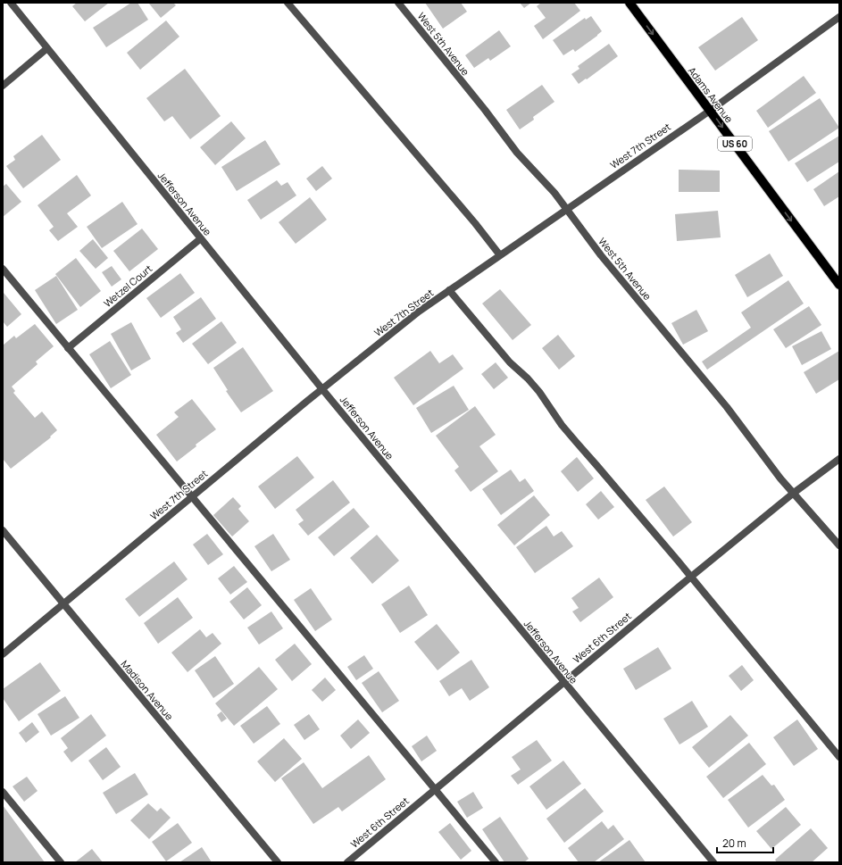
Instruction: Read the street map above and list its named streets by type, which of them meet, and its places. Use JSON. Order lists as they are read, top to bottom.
{
  "streets": {
    "main road": ["Adams Avenue", "US 60"],
    "street": [
      "West 5th Avenue",
      "West 7th Street",
      "Jefferson Avenue",
      "Wetzel Court",
      "West 6th Street",
      "Madison Avenue"
    ]
  },
  "crossings": [
    ["West 5th Avenue", "West 7th Street"],
    ["West 5th Avenue", "West 6th Street"],
    ["Adams Avenue", "West 7th Street"],
    ["West 7th Street", "Jefferson Avenue"],
    ["West 7th Street", "Madison Avenue"],
    ["Jefferson Avenue", "Wetzel Court"],
    ["Jefferson Avenue", "West 6th Street"]
  ],
  "one_way": ["Adams Avenue"],
  "scale_bar": "20 m"
}
